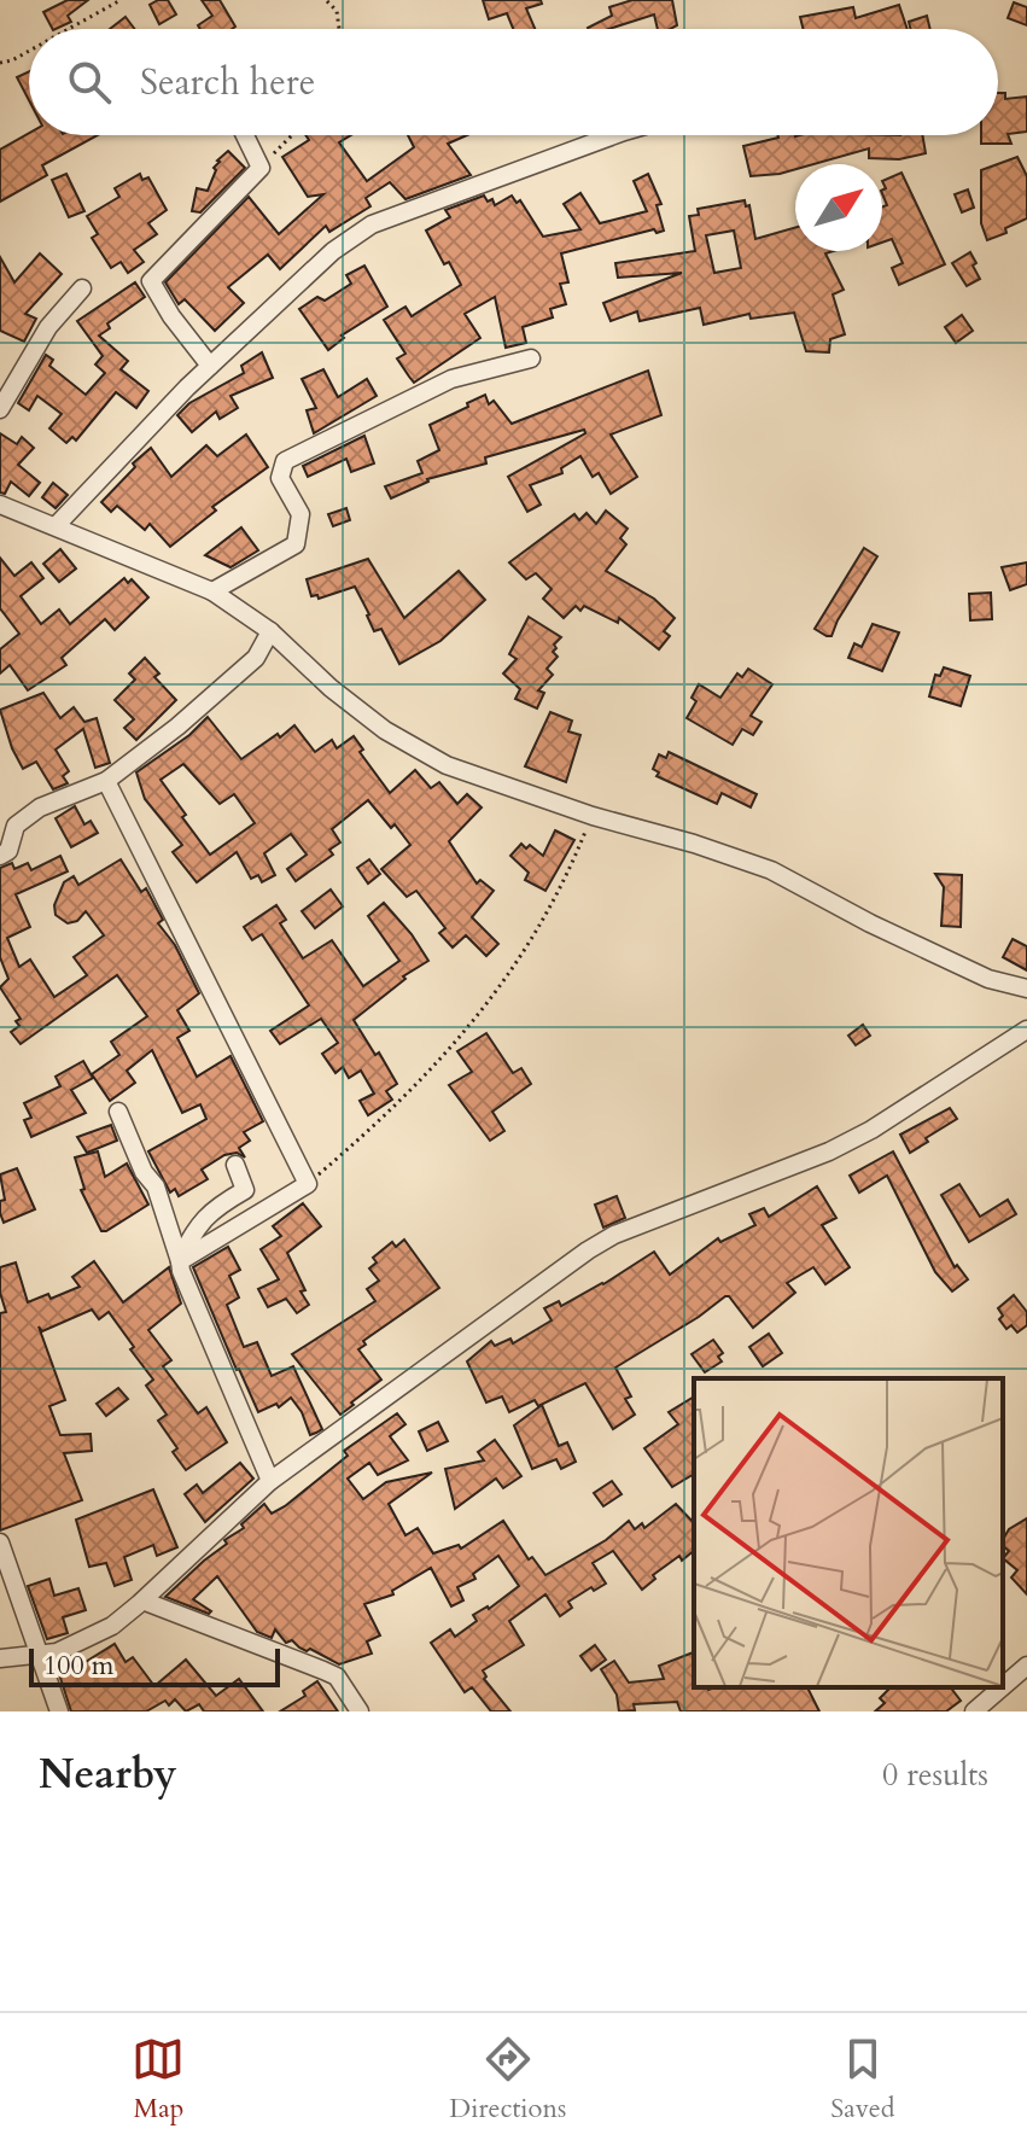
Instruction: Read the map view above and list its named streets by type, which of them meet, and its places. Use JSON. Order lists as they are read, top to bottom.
{
  "scale_bar": "100 m",
  "north": "top right",
  "page": {
    "search": "Search here",
    "scale": "100 m",
    "heading": ["Nearby", "0 results"],
    "nav": ["Map", "Directions", "Saved"]
  }
}
